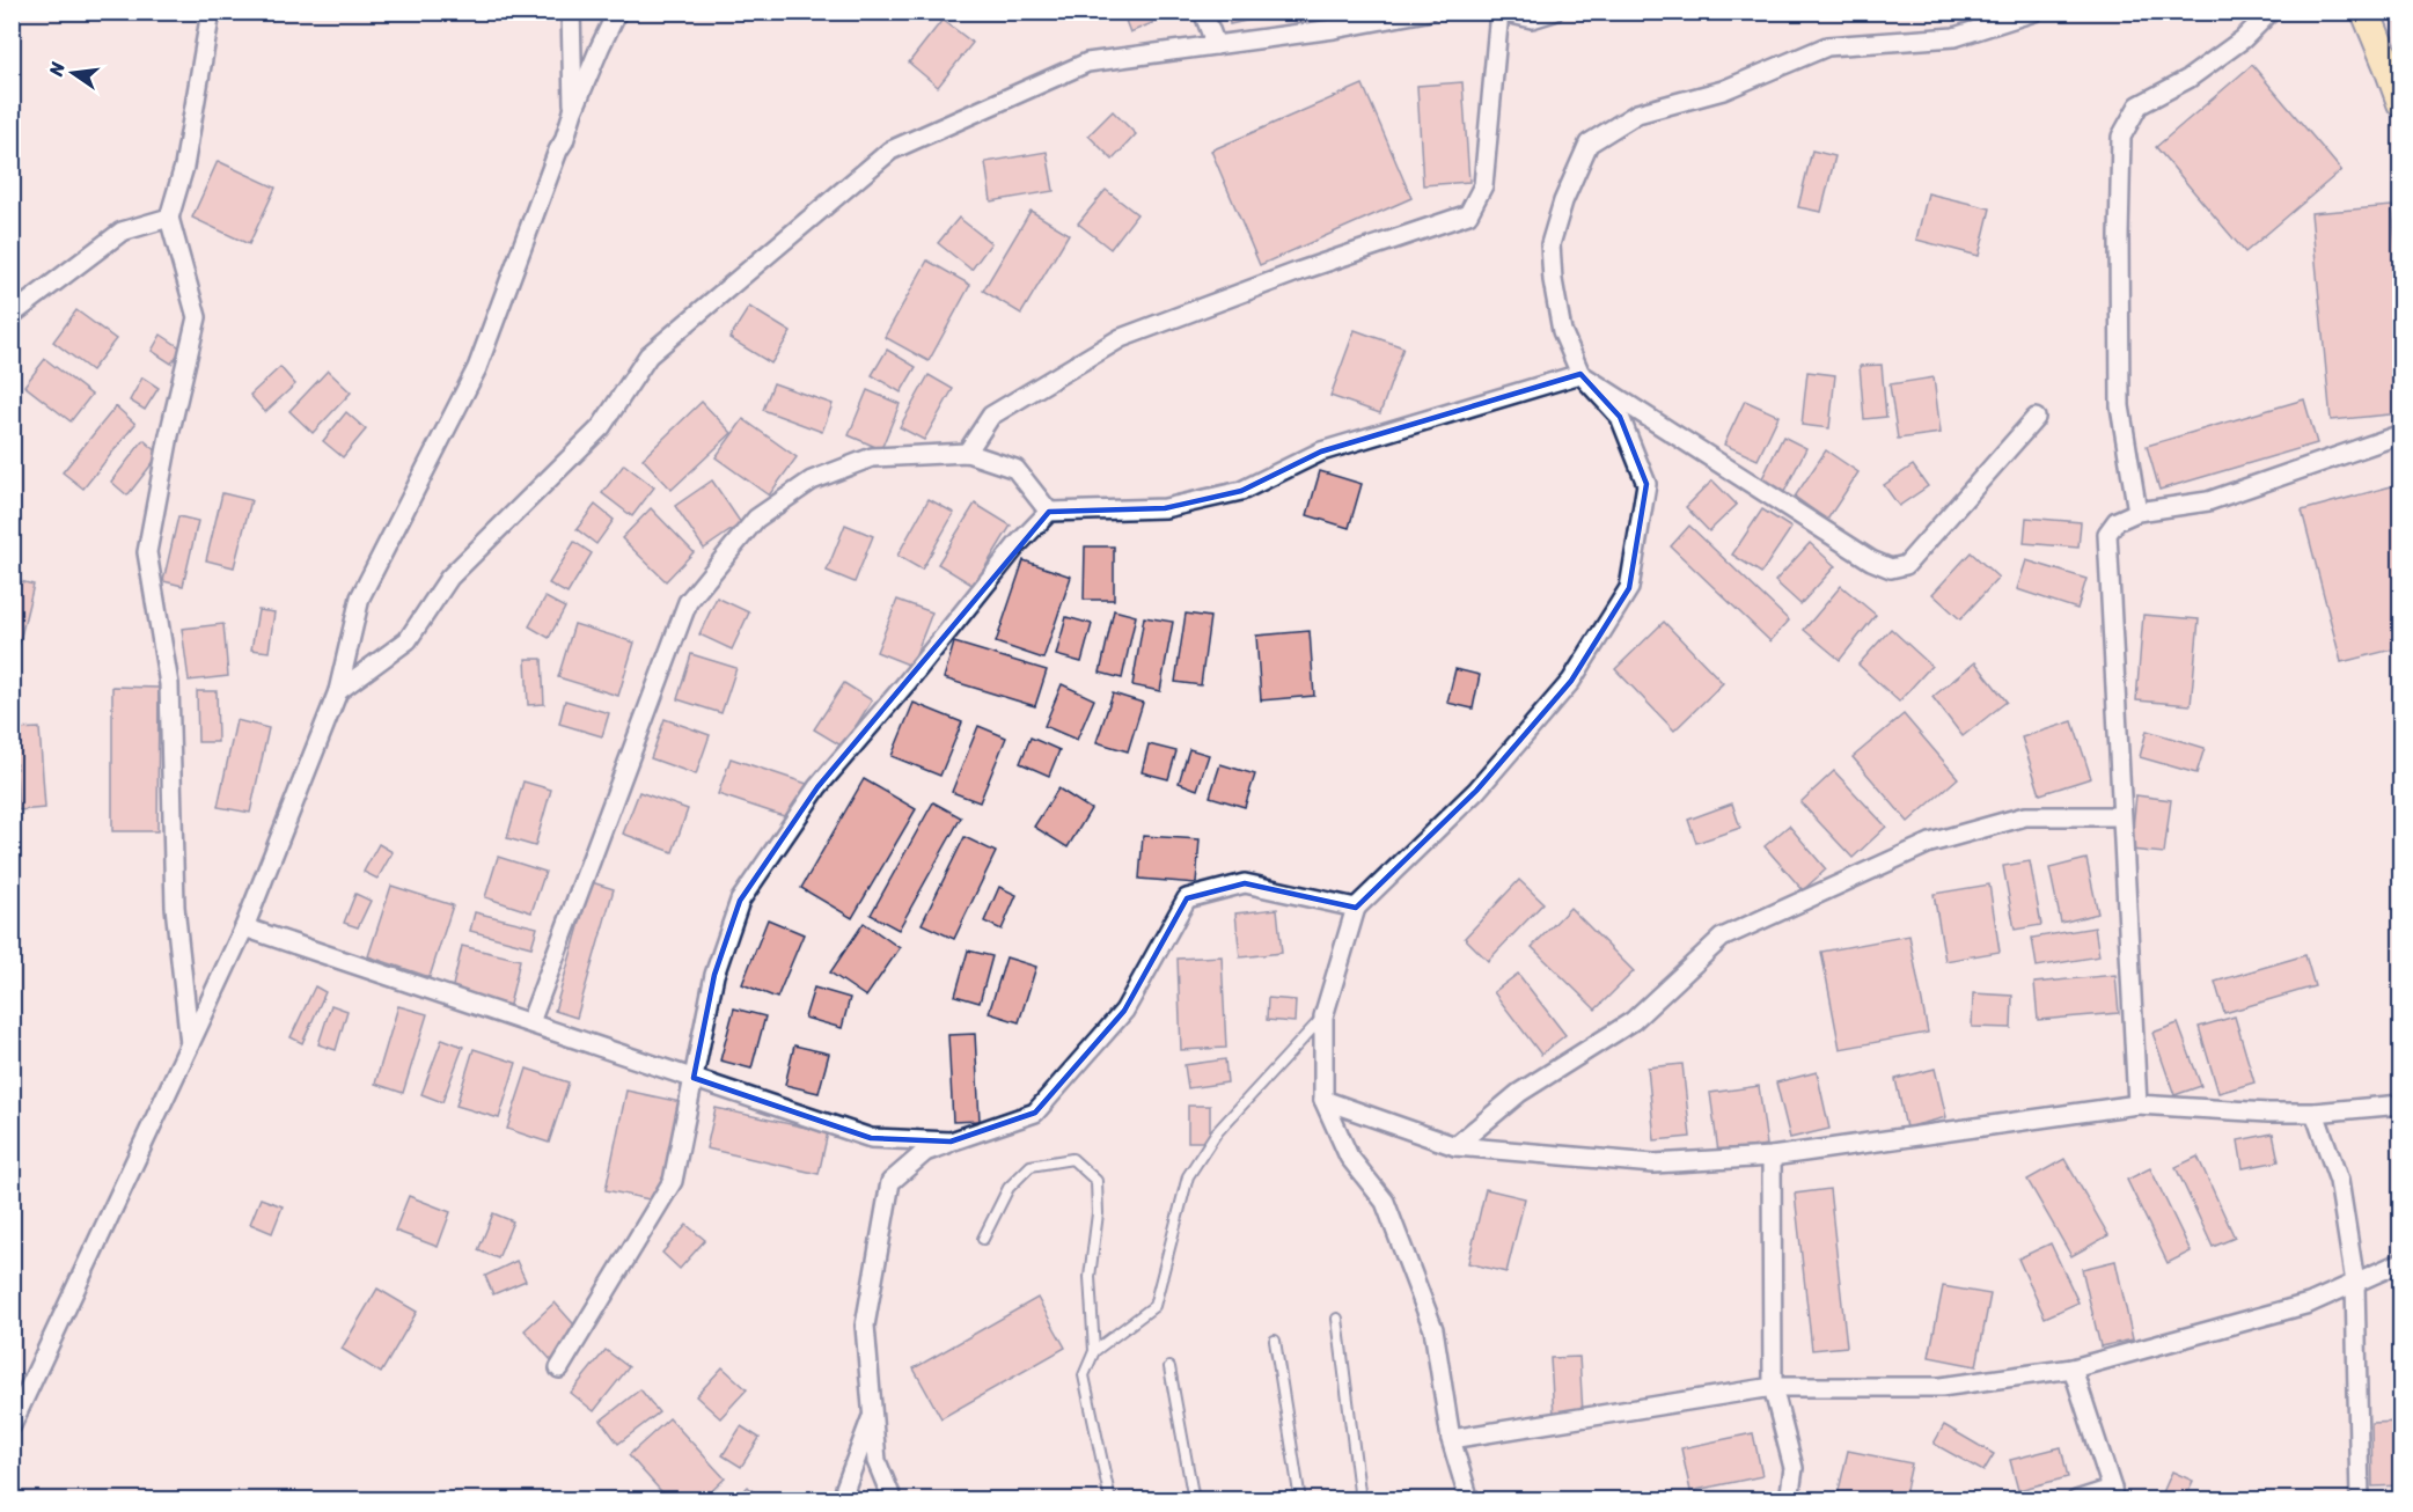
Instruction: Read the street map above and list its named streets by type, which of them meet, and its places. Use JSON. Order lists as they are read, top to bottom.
{
  "north": "left"
}
